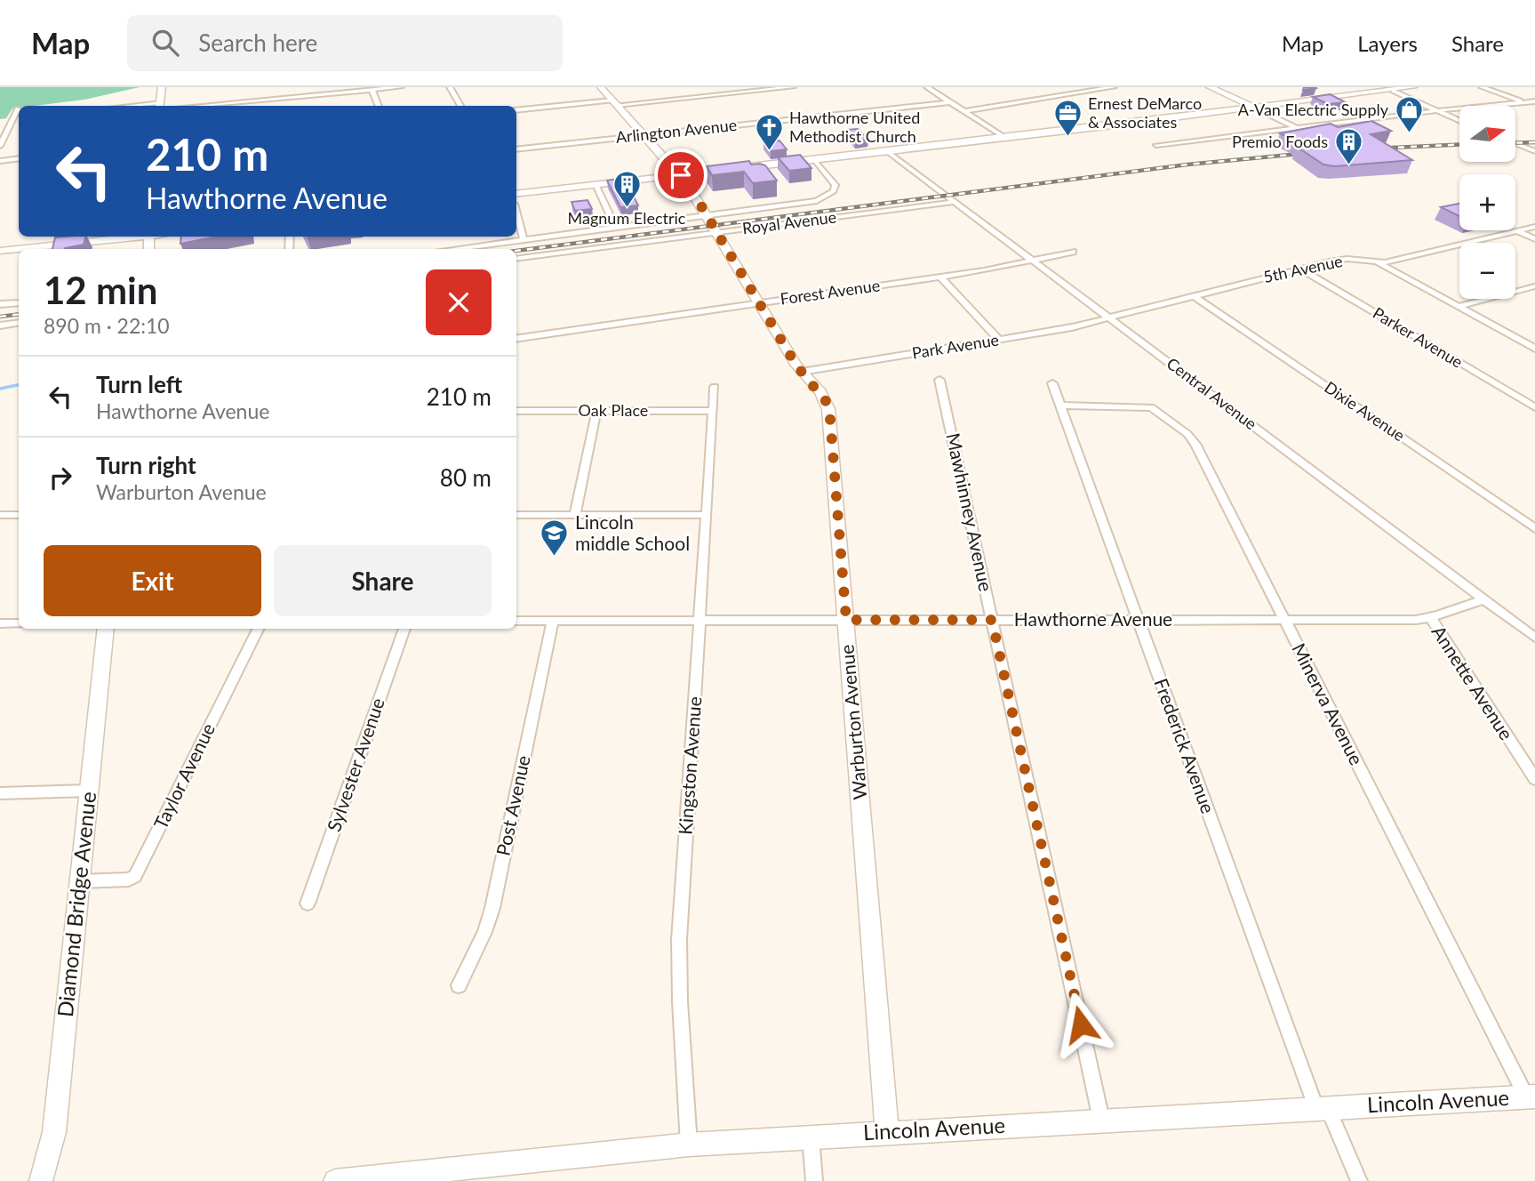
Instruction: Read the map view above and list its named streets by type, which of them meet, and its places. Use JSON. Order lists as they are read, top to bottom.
{
  "streets": {
    "street": [
      "Arlington Avenue",
      "Royal Avenue",
      "5th Avenue",
      "Forest Avenue",
      "Parker Avenue",
      "Park Avenue",
      "Central Avenue",
      "Oak Place",
      "Dixie Avenue",
      "Mawhinney Avenue",
      "Hawthorne Avenue",
      "Annette Avenue",
      "Minerva Avenue",
      "Warburton Avenue",
      "Frederick Avenue",
      "Sylvester Avenue",
      "Kingston Avenue",
      "Taylor Avenue",
      "Post Avenue",
      "Diamond Bridge Avenue",
      "Lincoln Avenue"
    ]
  },
  "crossings": [
    ["Arlington Avenue", "Warburton Avenue"],
    ["Royal Avenue", "Central Avenue"],
    ["Royal Avenue", "Warburton Avenue"],
    ["5th Avenue", "Parker Avenue"],
    ["5th Avenue", "Park Avenue"],
    ["5th Avenue", "Central Avenue"],
    ["5th Avenue", "Dixie Avenue"],
    ["Forest Avenue", "Central Avenue"],
    ["Forest Avenue", "Warburton Avenue"],
    ["Park Avenue", "Central Avenue"],
    ["Park Avenue", "Warburton Avenue"],
    ["Central Avenue", "Hawthorne Avenue"],
    ["Oak Place", "Kingston Avenue"],
    ["Mawhinney Avenue", "Hawthorne Avenue"],
    ["Mawhinney Avenue", "Lincoln Avenue"],
    ["Hawthorne Avenue", "Annette Avenue"],
    ["Hawthorne Avenue", "Minerva Avenue"],
    ["Hawthorne Avenue", "Warburton Avenue"],
    ["Hawthorne Avenue", "Frederick Avenue"],
    ["Hawthorne Avenue", "Kingston Avenue"],
    ["Hawthorne Avenue", "Post Avenue"],
    ["Minerva Avenue", "Frederick Avenue"],
    ["Minerva Avenue", "Lincoln Avenue"],
    ["Warburton Avenue", "Lincoln Avenue"],
    ["Frederick Avenue", "Lincoln Avenue"],
    ["Kingston Avenue", "Lincoln Avenue"],
    ["Taylor Avenue", "Diamond Bridge Avenue"]
  ],
  "places": {
    "shop": ["A-Van Electric Supply"],
    "office": ["Ernest DeMarco & Associates"],
    "church": ["Hawthorne United Methodist Church"],
    "building": ["Premio Foods", "Magnum Electric"],
    "school or university": ["Lincoln middle School"]
  },
  "north": "right",
  "page": {
    "header": "Map",
    "search": "Search here",
    "nav": ["Map", "Layers", "Share"],
    "map_buttons": ["+", "−"],
    "turn": ["210 m", "Hawthorne Avenue"],
    "heading": ["12 min", "890 m · 22:10"],
    "list": [
      {
        "name": "Turn left",
        "note": "Hawthorne Avenue",
        "value": "210 m"
      },
      {
        "name": "Turn right",
        "note": "Warburton Avenue",
        "value": "80 m"
      }
    ],
    "buttons": ["Exit", "Share"]
  }
}
